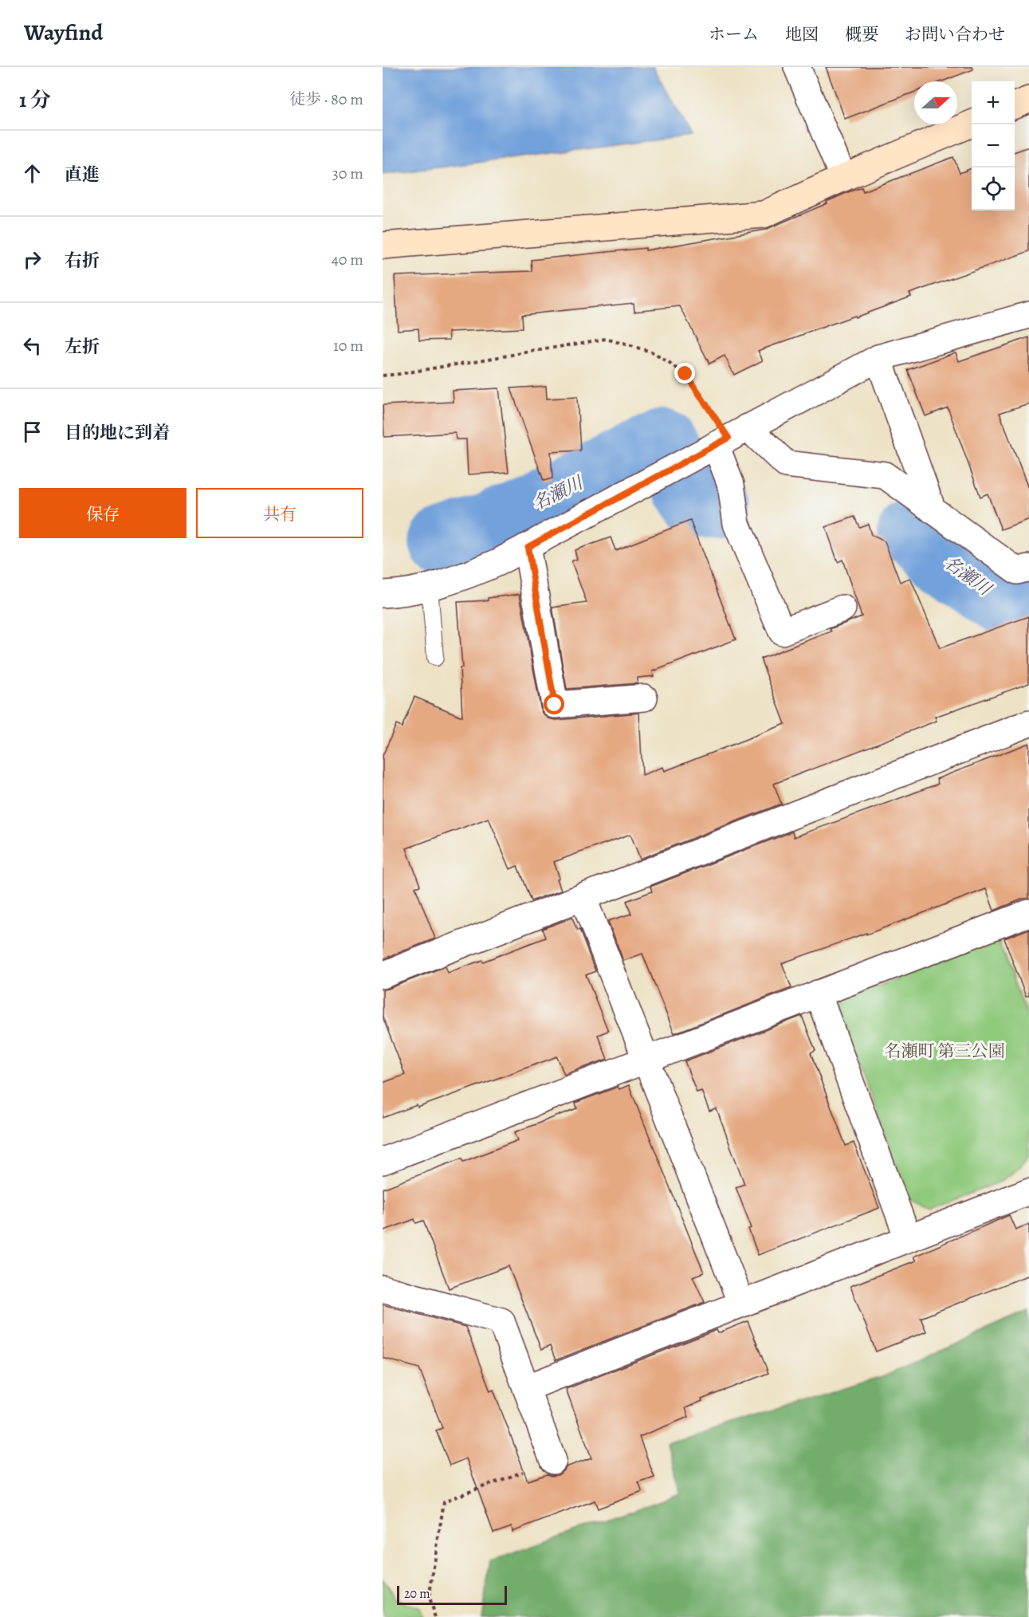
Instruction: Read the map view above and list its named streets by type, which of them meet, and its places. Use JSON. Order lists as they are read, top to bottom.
{
  "water": ["名瀬川"],
  "parks": ["名瀬町 第三公園"],
  "scale_bar": "20 m",
  "north": "right",
  "page": {
    "header": "Wayfind",
    "nav": [
      "ホーム",
      "地図",
      "概要",
      "お問い合わせ"
    ],
    "heading": ["1 分", "徒歩 · 80 m"],
    "map_buttons": ["+", "−"],
    "list": [
      ["直進", "30 m"],
      ["右折", "40 m"],
      ["左折", "10 m"],
      "目的地に到着"
    ],
    "buttons": ["保存", "共有"],
    "scale": "20 m"
  }
}
